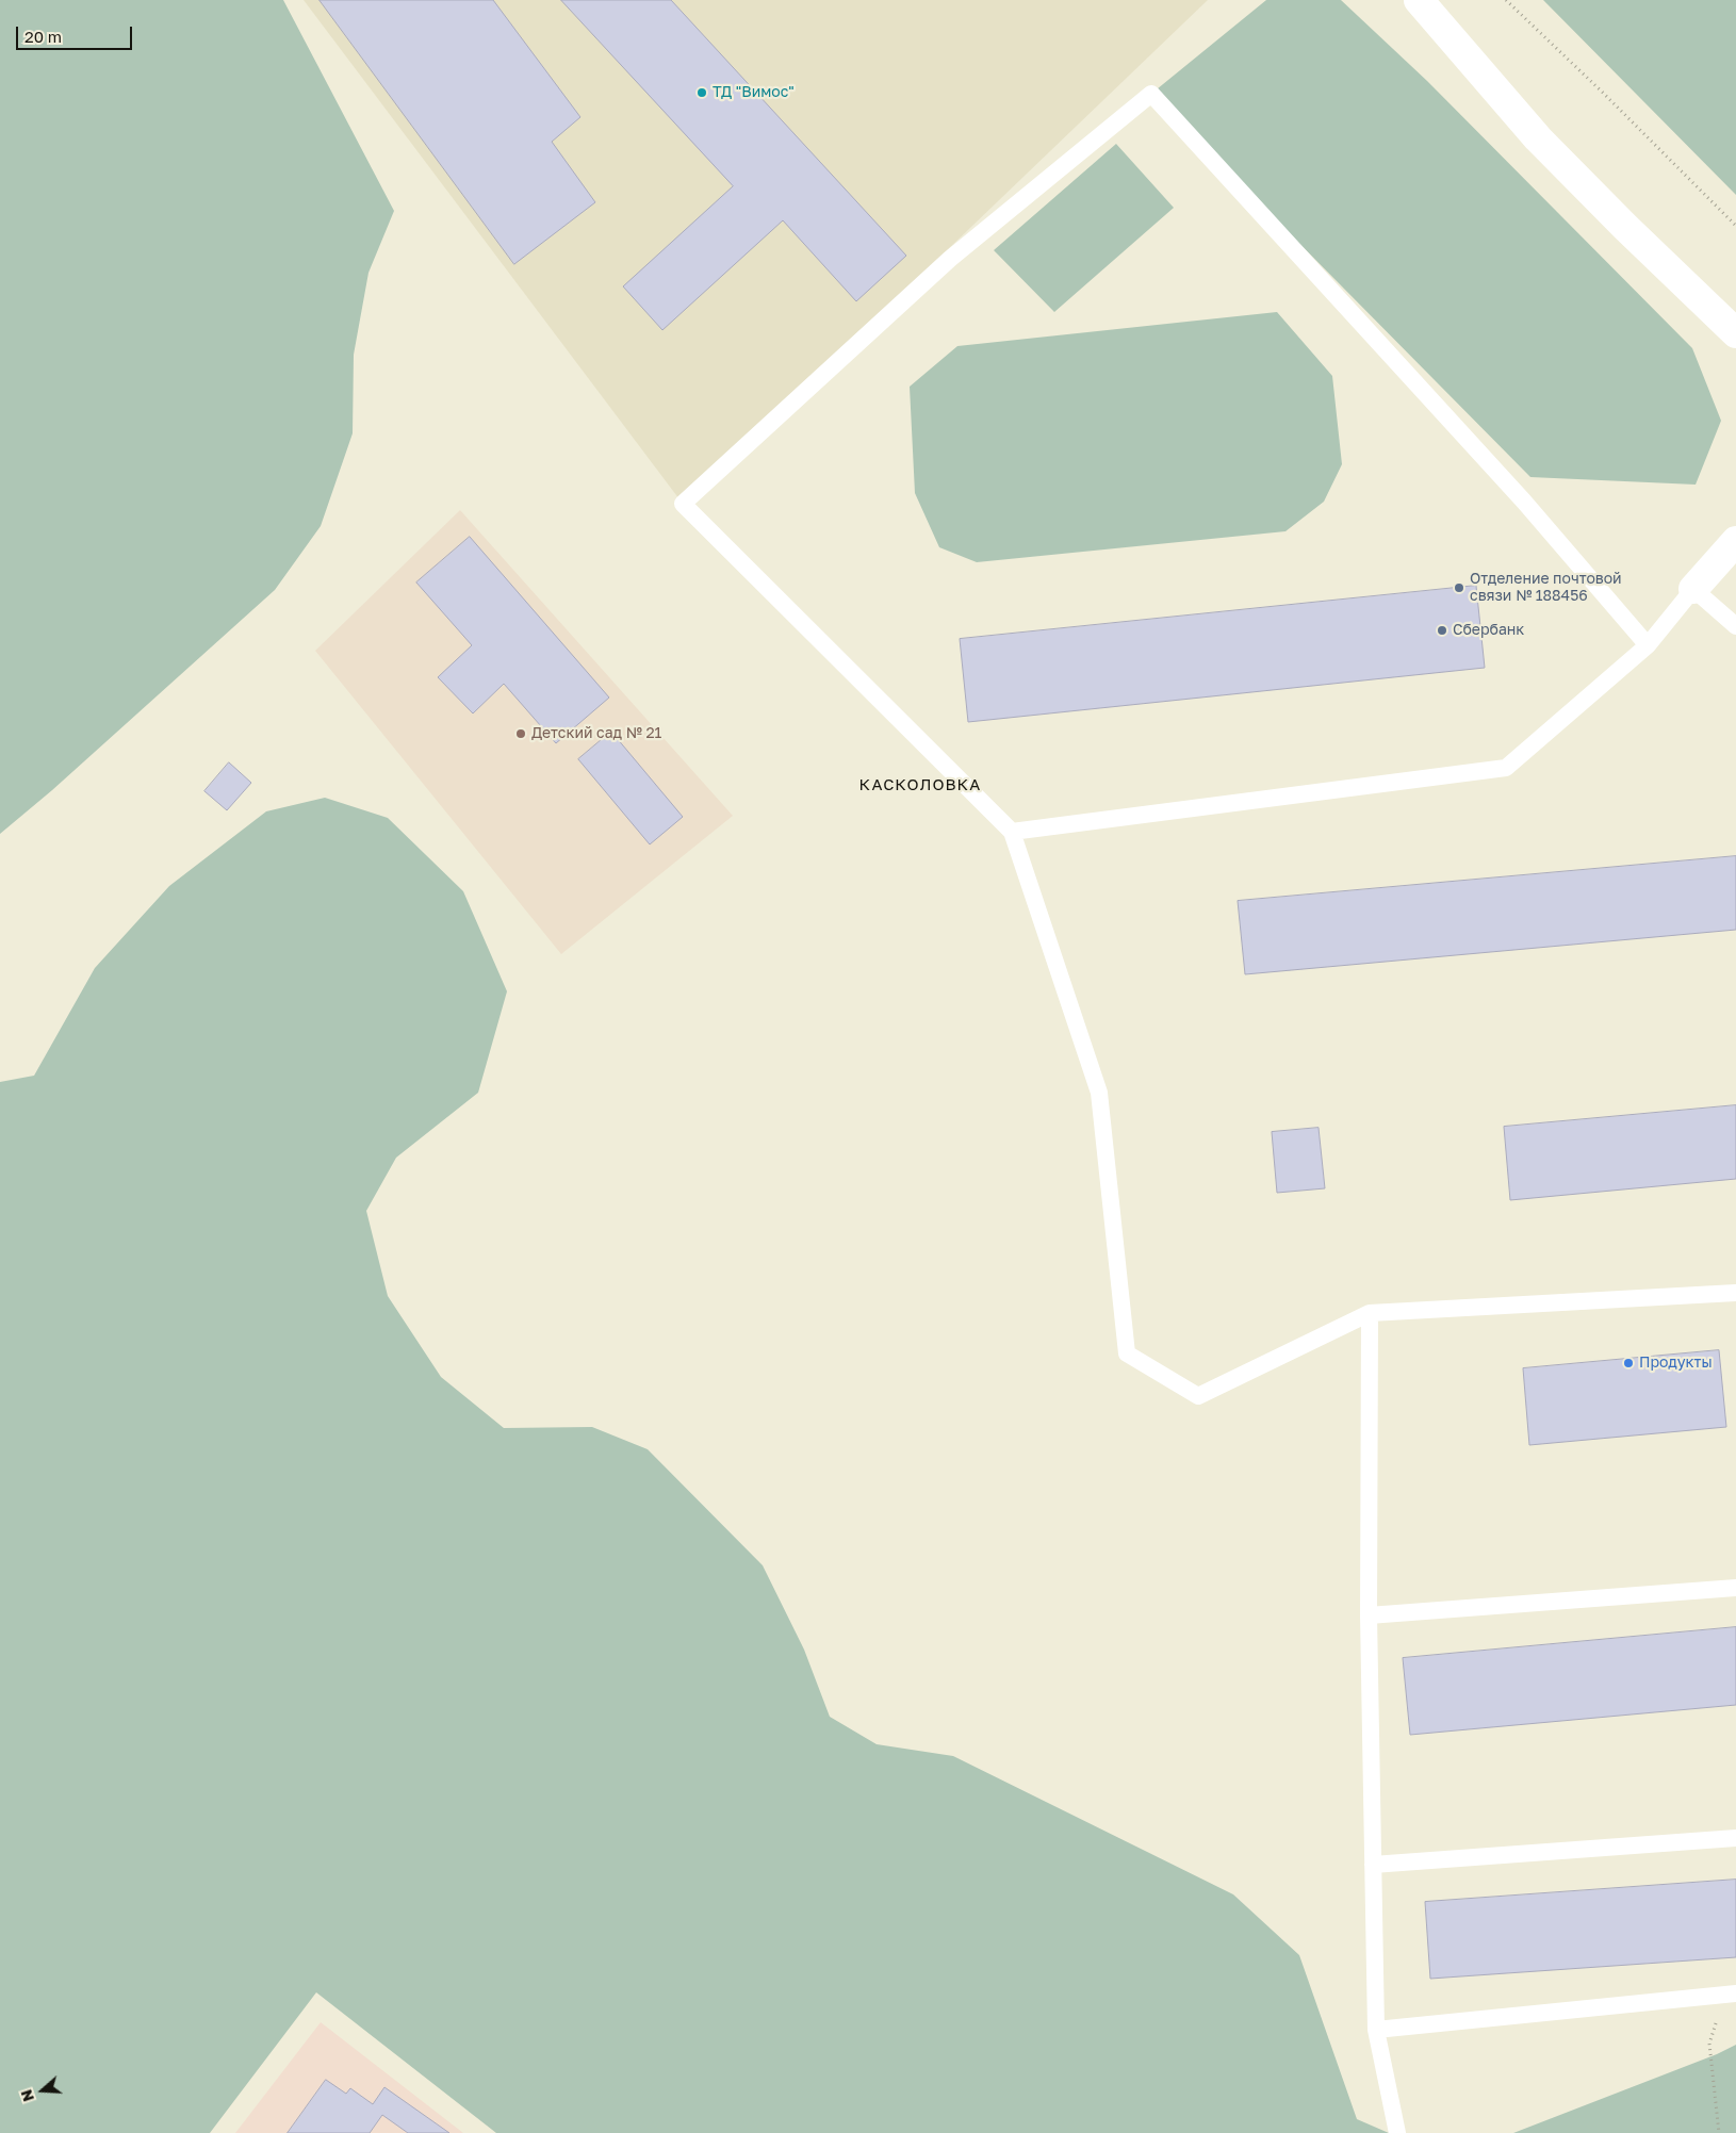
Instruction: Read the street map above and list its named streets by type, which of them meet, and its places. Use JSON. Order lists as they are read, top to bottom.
{
  "districts": ["КАСКОЛОВКА"],
  "places": [
    "ТД \"Вимос\"",
    "Отделение почтовой связи № 188456",
    "Сбербанк",
    "Детский сад № 21",
    "Продукты"
  ],
  "scale_bar": "20 m",
  "north": "left"
}
